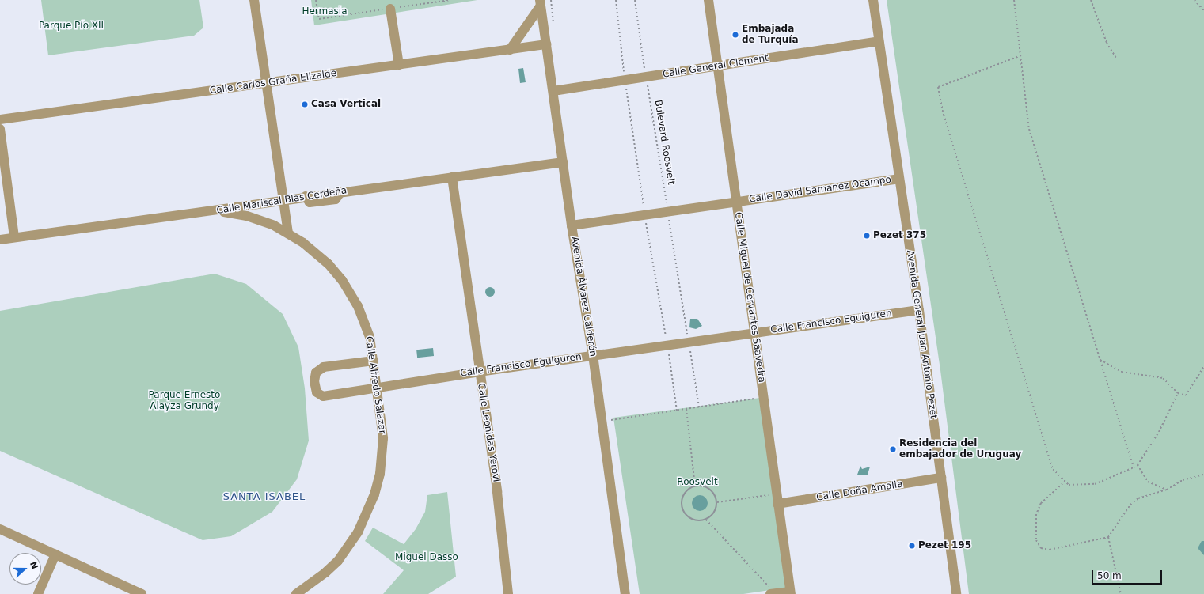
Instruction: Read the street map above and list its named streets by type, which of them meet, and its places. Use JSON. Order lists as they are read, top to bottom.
{
  "streets": {
    "street": [
      "Calle General Clement",
      "Calle Carlos Graña Elizalde",
      "Calle David Samanez Ocampo",
      "Calle Mariscal Blas Cerdeña",
      "Avenida Álvarez Calderón",
      "Calle Miguel de Cervantes Saavedra",
      "Calle Francisco Eguiguren",
      "Avenida General Juan Antonio Pezet",
      "Calle Alfredo Salazar",
      "Calle Leonidas Yerovi",
      "Calle Doña Amalia"
    ],
    "path": ["Bulevard Roosvelt"]
  },
  "crossings": [
    ["Calle General Clement", "Avenida Álvarez Calderón"],
    ["Calle General Clement", "Calle Miguel de Cervantes Saavedra"],
    ["Calle General Clement", "Avenida General Juan Antonio Pezet"],
    ["Calle Carlos Graña Elizalde", "Avenida Álvarez Calderón"],
    ["Calle David Samanez Ocampo", "Avenida Álvarez Calderón"],
    ["Calle David Samanez Ocampo", "Calle Miguel de Cervantes Saavedra"],
    ["Calle David Samanez Ocampo", "Avenida General Juan Antonio Pezet"],
    ["Calle Mariscal Blas Cerdeña", "Avenida Álvarez Calderón"],
    ["Calle Mariscal Blas Cerdeña", "Calle Alfredo Salazar"],
    ["Calle Mariscal Blas Cerdeña", "Calle Leonidas Yerovi"],
    ["Avenida Álvarez Calderón", "Calle Francisco Eguiguren"],
    ["Calle Miguel de Cervantes Saavedra", "Calle Francisco Eguiguren"],
    ["Calle Miguel de Cervantes Saavedra", "Calle Doña Amalia"],
    ["Calle Francisco Eguiguren", "Avenida General Juan Antonio Pezet"],
    ["Calle Francisco Eguiguren", "Calle Alfredo Salazar"],
    ["Calle Francisco Eguiguren", "Calle Leonidas Yerovi"],
    ["Avenida General Juan Antonio Pezet", "Calle Doña Amalia"]
  ],
  "districts": ["SANTA ISABEL"],
  "parks": [
    "Hermasia",
    "Parque Pío XII",
    "Parque Ernesto Alayza Grundy",
    "Roosvelt",
    "Miguel Dasso"
  ],
  "places": [
    "Embajada de Turquía",
    "Casa Vertical",
    "Pezet 375",
    "Residencia del embajador de Uruguay",
    "Pezet 195"
  ],
  "scale_bar": "50 m",
  "north": "right"
}
